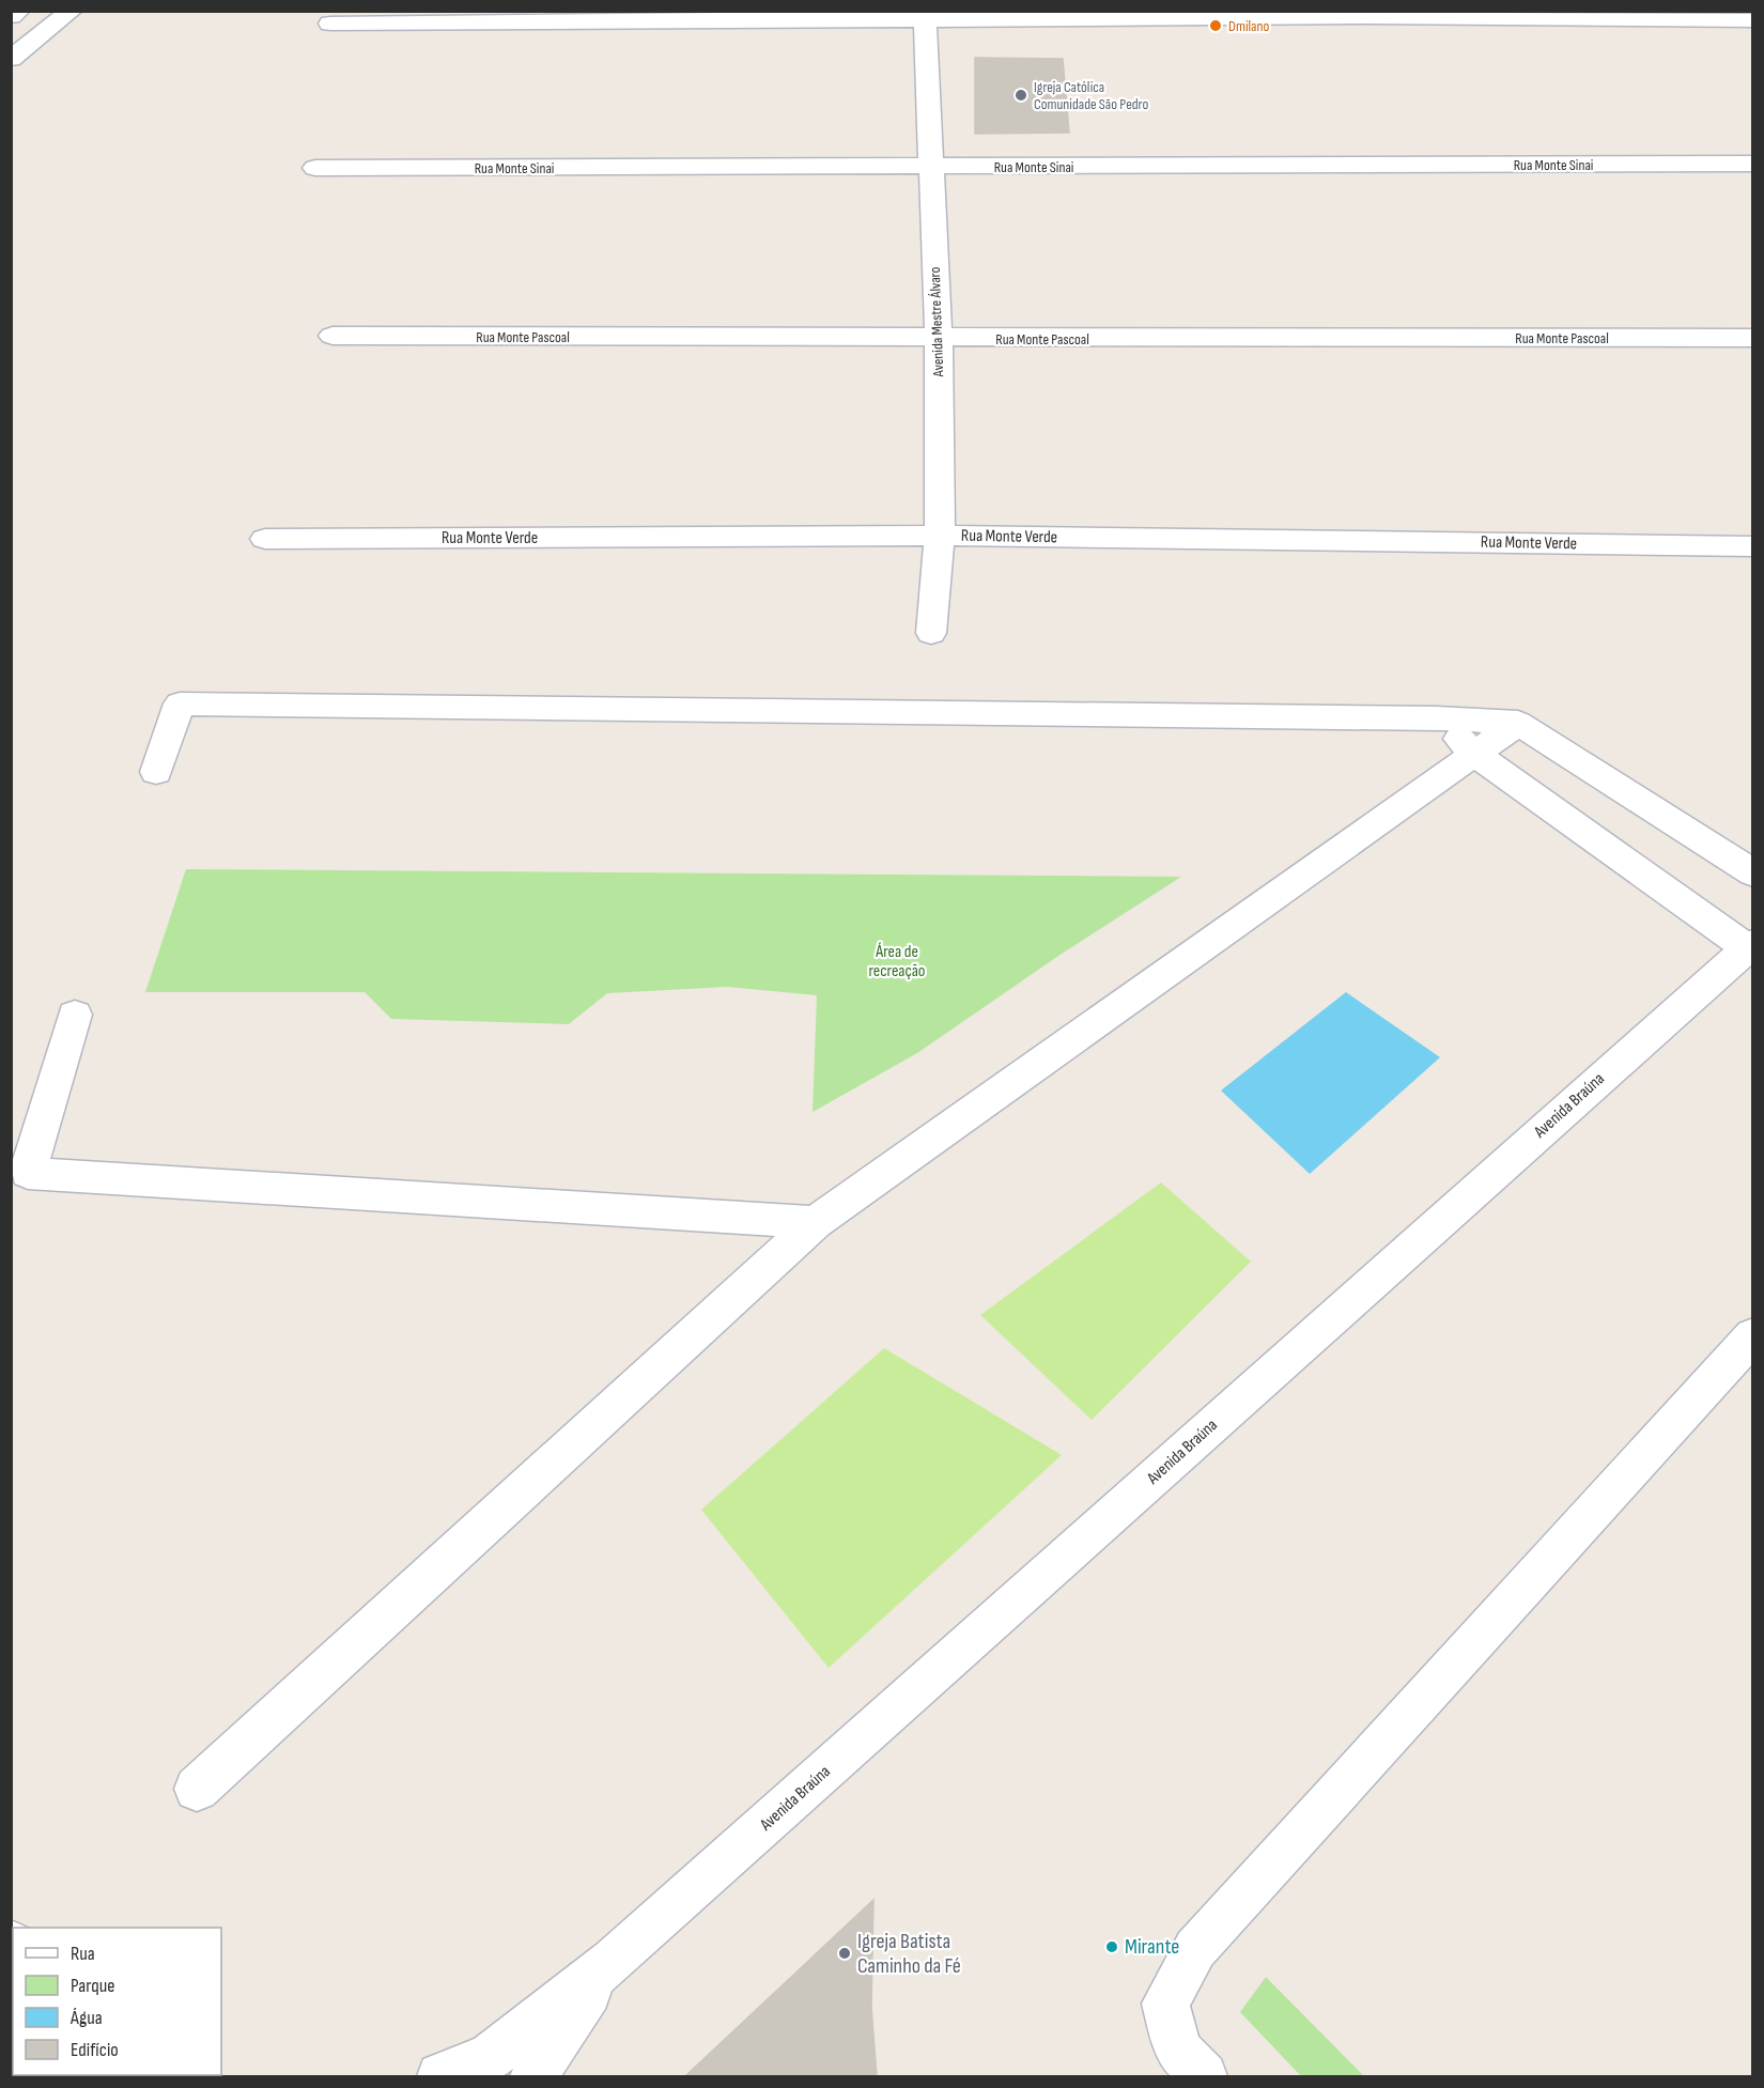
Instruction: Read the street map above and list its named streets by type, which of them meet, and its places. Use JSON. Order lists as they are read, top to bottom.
{
  "streets": {
    "street": [
      "Rua Monte Sinai",
      "Avenida Mestre Álvaro",
      "Rua Monte Pascoal",
      "Rua Monte Verde",
      "Avenida Braúna"
    ]
  },
  "crossings": [
    ["Rua Monte Sinai", "Avenida Mestre Álvaro"],
    ["Avenida Mestre Álvaro", "Rua Monte Pascoal"],
    ["Avenida Mestre Álvaro", "Rua Monte Verde"]
  ],
  "parks": ["Área de recreação"],
  "places": [
    "Dmilano",
    "Igreja Católica Comunidade São Pedro",
    "Mirante",
    "Igreja Batista Caminho da Fé"
  ],
  "legend": [
    "Rua",
    "Parque",
    "Água",
    "Edifício"
  ]
}
